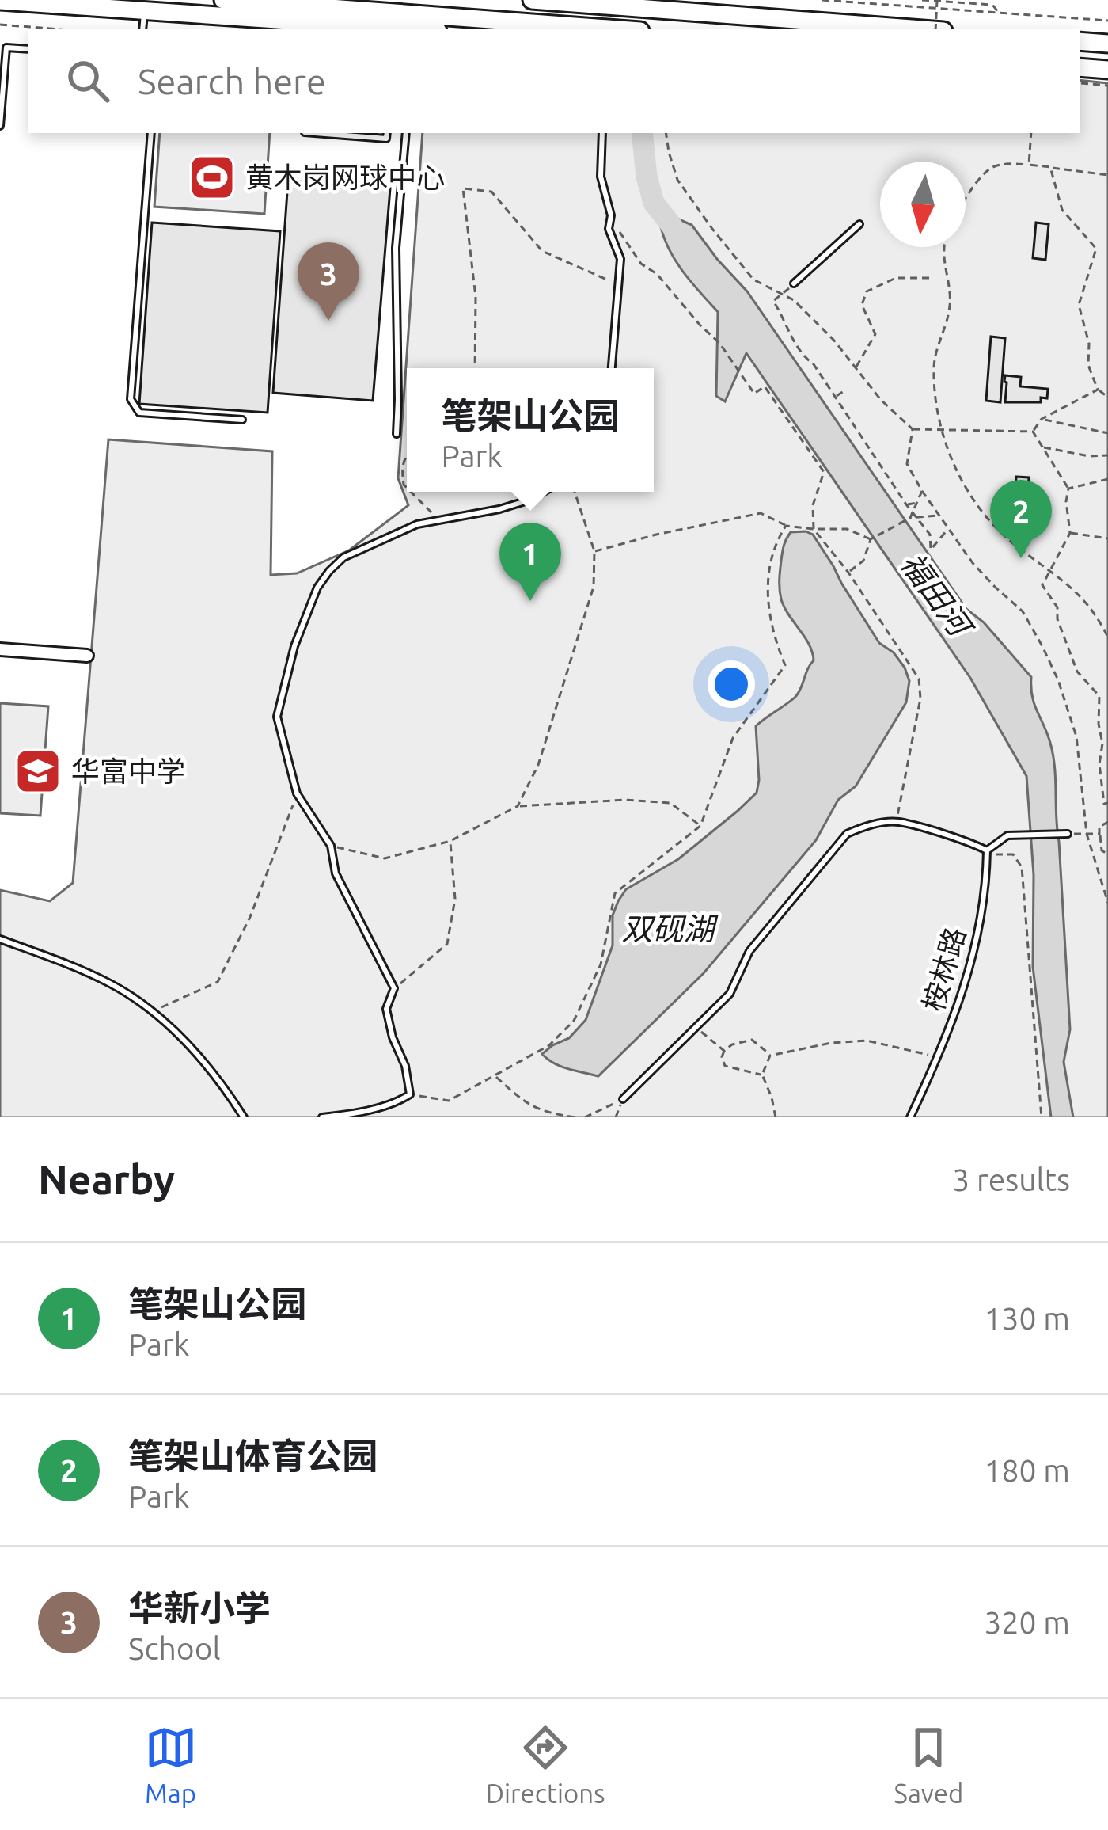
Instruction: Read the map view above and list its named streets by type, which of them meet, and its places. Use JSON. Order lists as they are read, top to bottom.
{
  "streets": {
    "lane": ["桉林路"]
  },
  "water": ["福田河", "双砚湖"],
  "places": {
    "sports": ["黄木岗网球中心"],
    "school or university": ["华富中学"]
  },
  "north": "bottom",
  "page": {
    "search": "Search here",
    "pins": ["3", "2", "1"],
    "popup": ["笔架山公园", "Park"],
    "heading": ["Nearby", "3 results"],
    "list": [
      {
        "mark": "1",
        "name": "笔架山公园",
        "note": "Park",
        "value": "130 m"
      },
      {
        "mark": "2",
        "name": "笔架山体育公园",
        "note": "Park",
        "value": "180 m"
      },
      {
        "mark": "3",
        "name": "华新小学",
        "note": "School",
        "value": "320 m"
      }
    ],
    "nav": ["Map", "Directions", "Saved"]
  }
}
